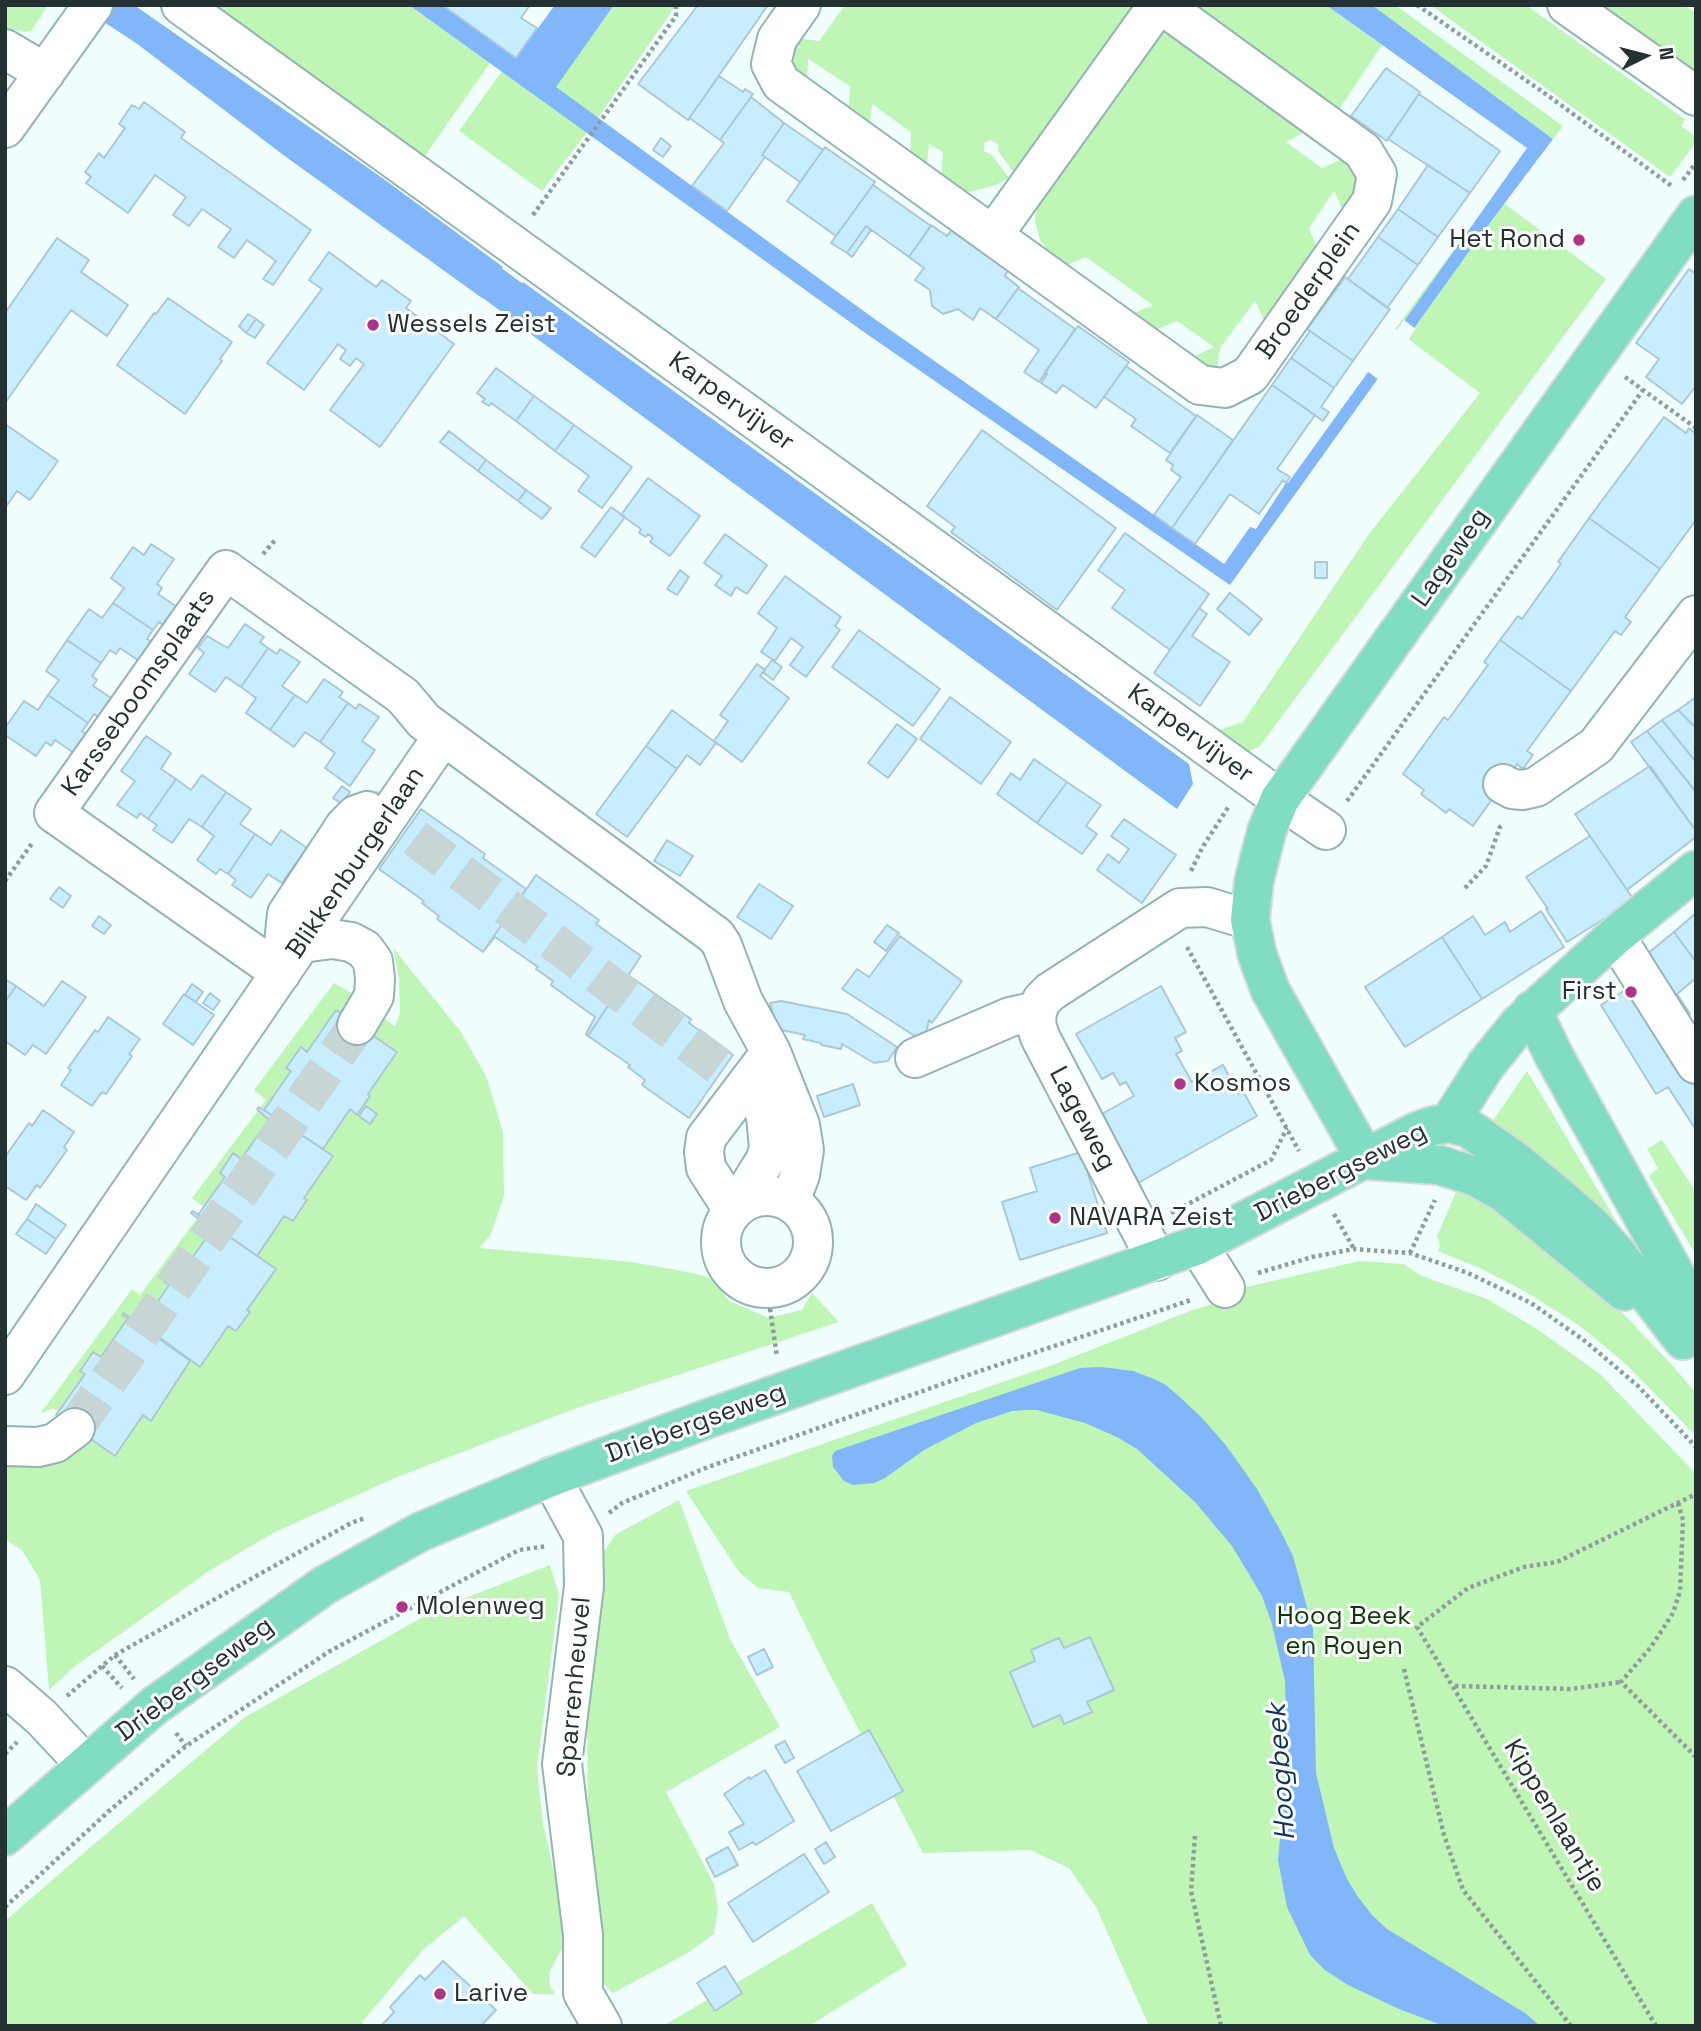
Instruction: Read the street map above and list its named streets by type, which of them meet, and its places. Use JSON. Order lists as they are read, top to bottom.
{
  "streets": {
    "main road": ["Lageweg", "Driebergseweg"],
    "street": [
      "Broederplein",
      "Karpervijver",
      "Karsseboomsplaats",
      "Blikkenburgerlaan",
      "Sparrenheuvel"
    ],
    "path": ["Kippenlaantje"]
  },
  "crossings": [
    ["Karpervijver", "Lageweg"],
    ["Lageweg", "Driebergseweg"],
    ["Karsseboomsplaats", "Blikkenburgerlaan"],
    ["Driebergseweg", "Sparrenheuvel"]
  ],
  "water": ["Hoogbeek"],
  "parks": ["Hoog Beek en Royen"],
  "places": [
    "Het Rond",
    "Wessels Zeist",
    "First",
    "Kosmos",
    "NAVARA Zeist",
    "Molenweg",
    "Larive"
  ],
  "north": "right"
}
